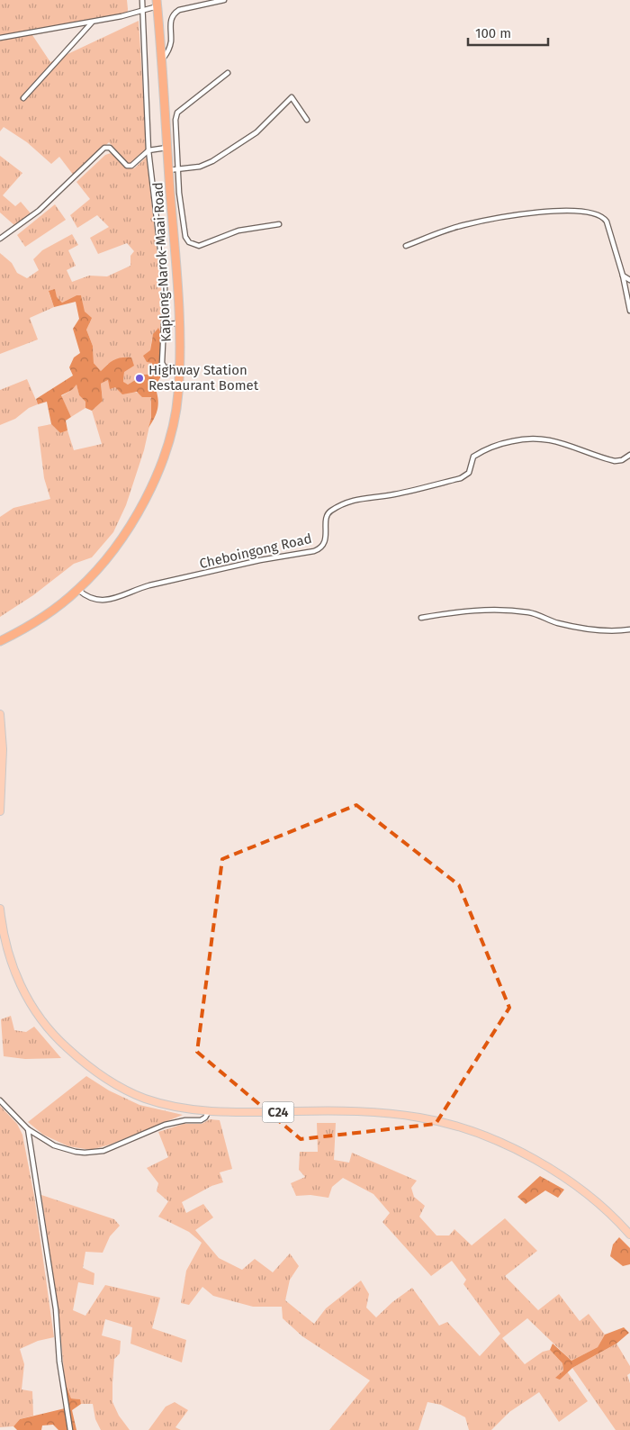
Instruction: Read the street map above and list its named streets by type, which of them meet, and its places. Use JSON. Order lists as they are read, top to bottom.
{
  "streets": {
    "highway": ["Kaplong-Narok-Maai Road"],
    "main road": ["C24"],
    "street": ["Cheboingong Road"]
  },
  "crossings": [
    ["Kaplong-Narok-Maai Road", "Cheboingong Road"]
  ],
  "places": ["Highway Station Restaurant Bomet"],
  "scale_bar": "100 m"
}
